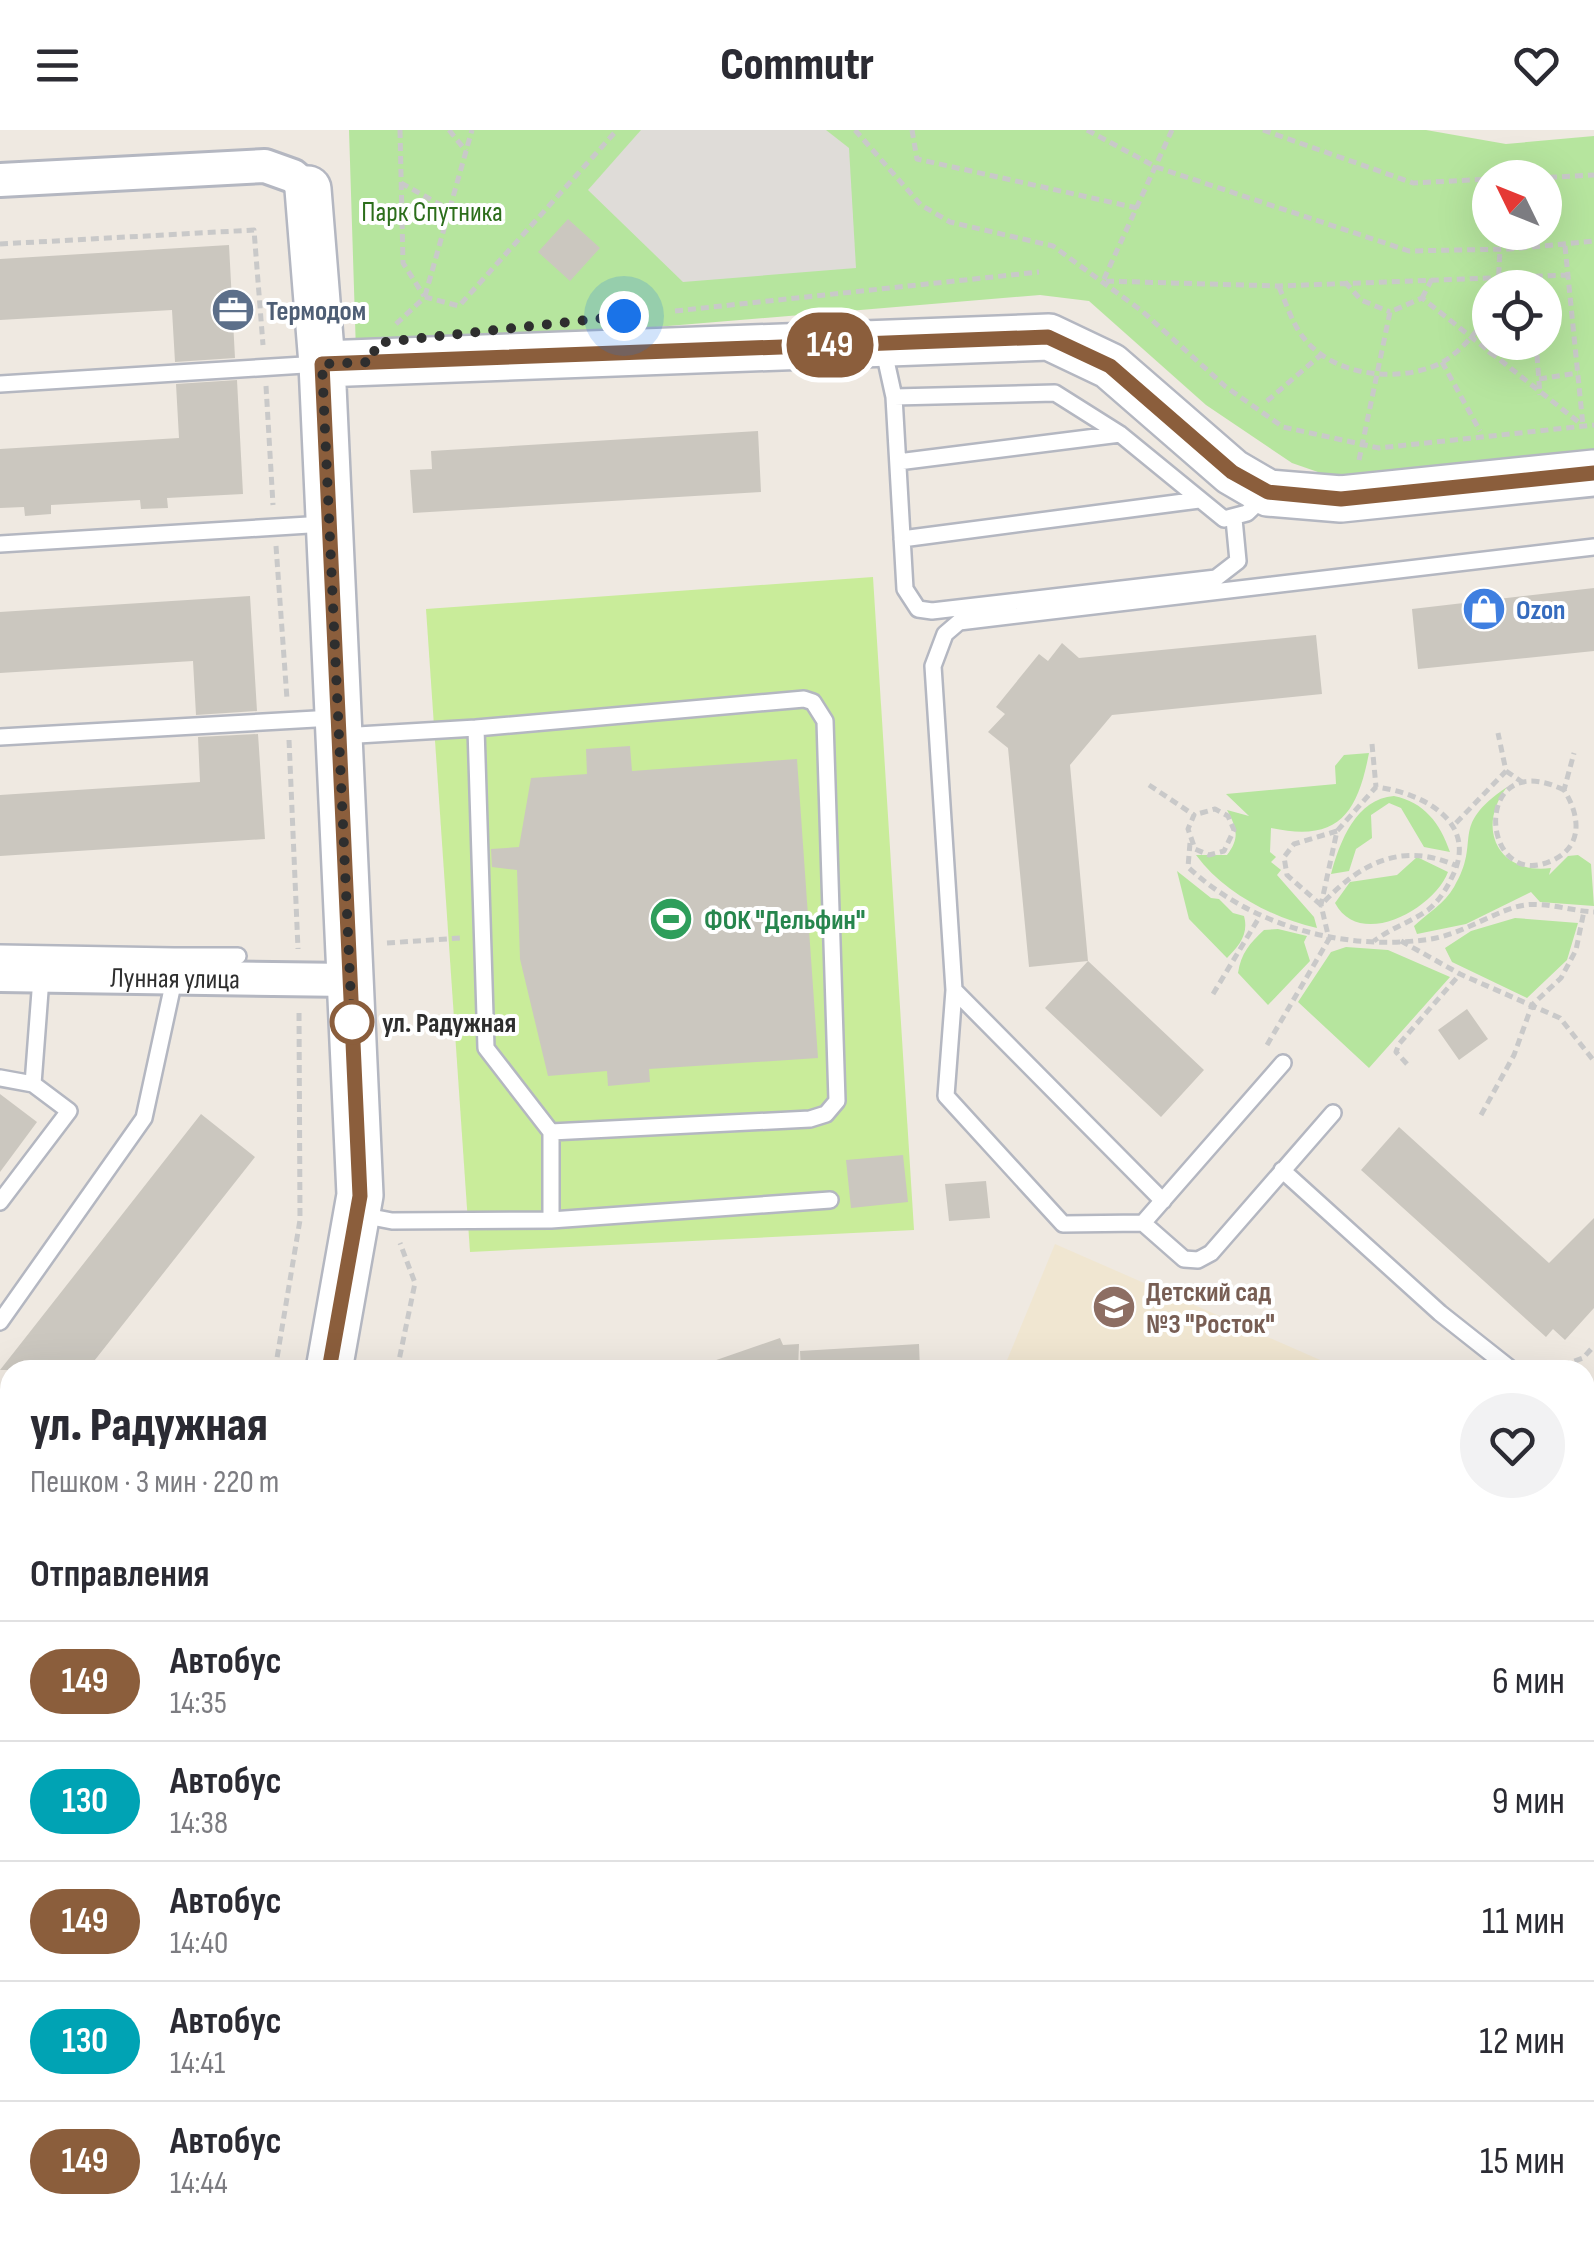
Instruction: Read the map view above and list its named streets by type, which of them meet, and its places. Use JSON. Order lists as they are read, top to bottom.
{
  "streets": {
    "street": ["Лунная улица"]
  },
  "parks": ["Парк Спутника"],
  "places": {
    "office": ["Термодом"],
    "shop": ["Ozon"],
    "sports": ["ФОК \"Дельфин\""],
    "other": ["ул. Радужная"],
    "school or university": ["Детский сад №3 \"Росток\""]
  },
  "lines": ["bus line 149"],
  "north": "top left",
  "page": {
    "header": "Commutr",
    "on_map": "149",
    "heading": [
      ["ул. Радужная", "Пешком · 3 мин · 220 m"],
      "Отправления"
    ],
    "list": [
      {
        "mark": "149",
        "name": "Автобус",
        "note": "14:35",
        "value": "6 мин"
      },
      {
        "mark": "130",
        "name": "Автобус",
        "note": "14:38",
        "value": "9 мин"
      },
      {
        "mark": "149",
        "name": "Автобус",
        "note": "14:40",
        "value": "11 мин"
      },
      {
        "mark": "130",
        "name": "Автобус",
        "note": "14:41",
        "value": "12 мин"
      },
      {
        "mark": "149",
        "name": "Автобус",
        "note": "14:44",
        "value": "15 мин"
      }
    ]
  }
}
